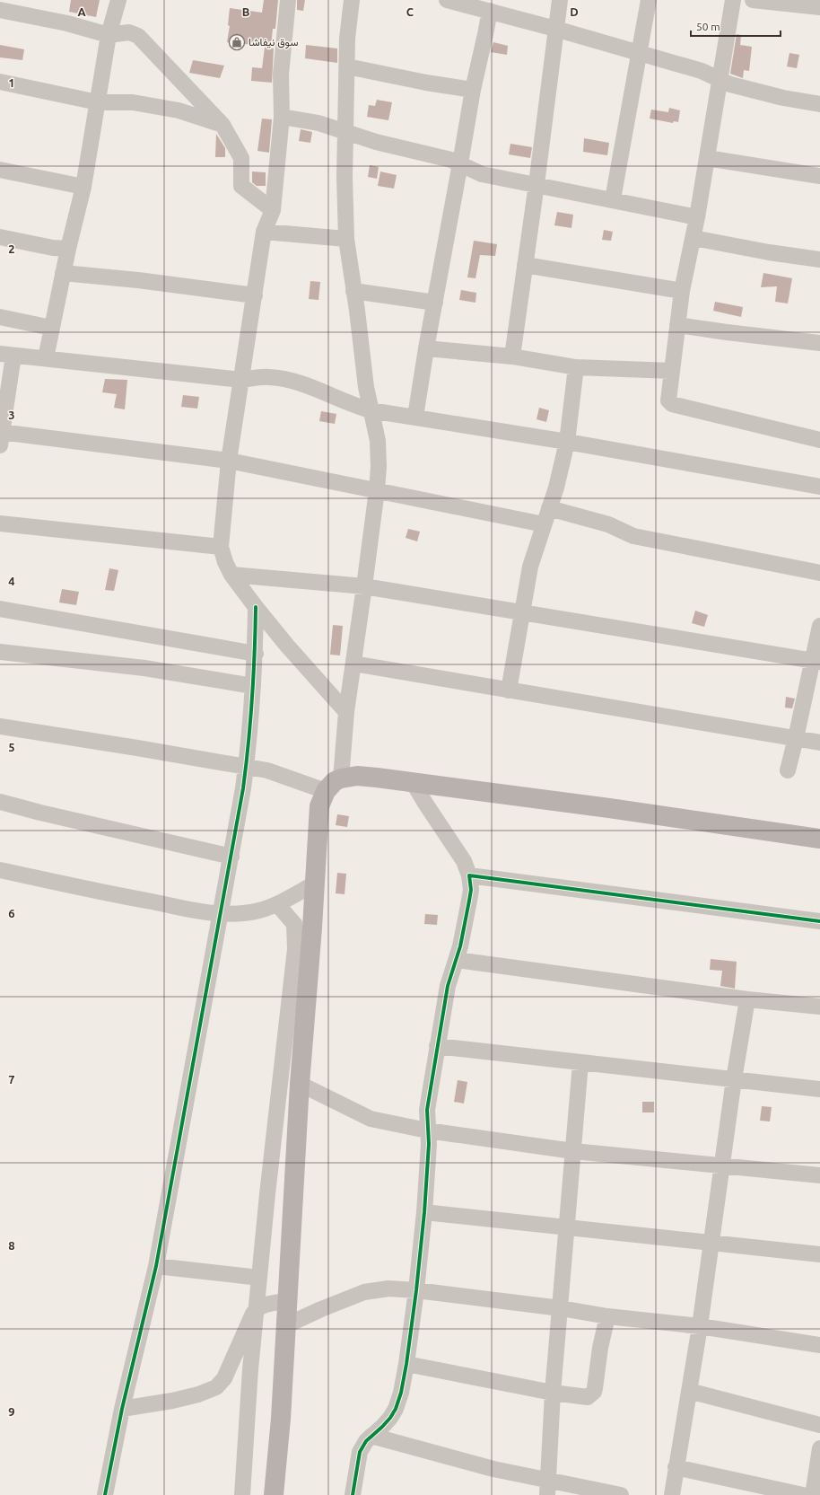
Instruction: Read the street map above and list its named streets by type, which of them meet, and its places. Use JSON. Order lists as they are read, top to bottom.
{
  "places": {
    "shop": ["سوق نيفاشا"]
  },
  "scale_bar": "50 m",
  "grid": {
    "columns": [
      "A",
      "B",
      "C",
      "D"
    ],
    "rows": [
      "1",
      "2",
      "3",
      "4",
      "5",
      "6",
      "7",
      "8",
      "9"
    ]
  }
}
